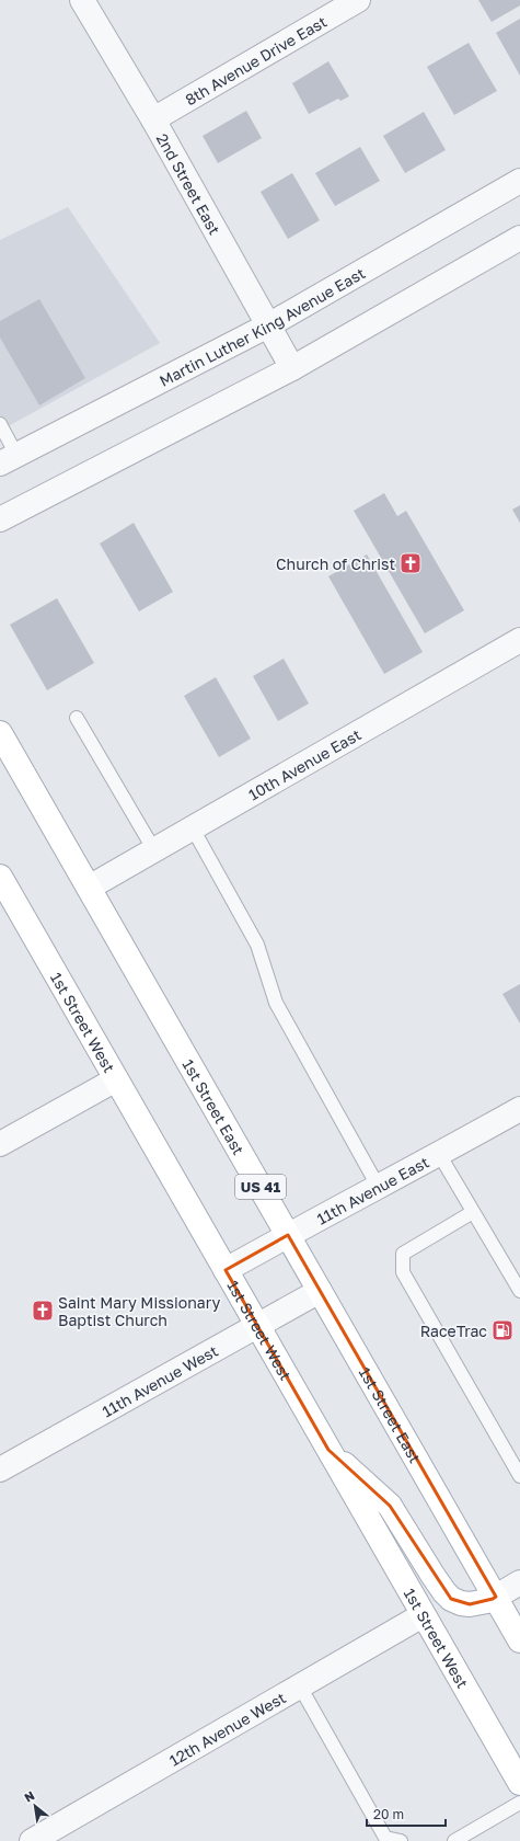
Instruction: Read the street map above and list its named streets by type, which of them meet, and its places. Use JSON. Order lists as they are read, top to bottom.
{
  "streets": {
    "main road": ["1st Street West", "1st Street East", "US 41"],
    "street": [
      "8th Avenue Drive East",
      "2nd Street East",
      "Martin Luther King Avenue East",
      "10th Avenue East",
      "11th Avenue East",
      "11th Avenue West",
      "12th Avenue West"
    ]
  },
  "crossings": [
    ["8th Avenue Drive East", "2nd Street East"],
    ["2nd Street East", "Martin Luther King Avenue East"],
    ["10th Avenue East", "1st Street East"],
    ["1st Street West", "11th Avenue East"],
    ["1st Street West", "11th Avenue West"],
    ["1st Street West", "12th Avenue West"],
    ["1st Street East", "11th Avenue East"],
    ["1st Street East", "11th Avenue West"]
  ],
  "places": {
    "church": ["Church of Christ", "Saint Mary Missionary Baptist Church"],
    "fuel station": ["RaceTrac"]
  },
  "scale_bar": "20 m",
  "north": "top left"
}
